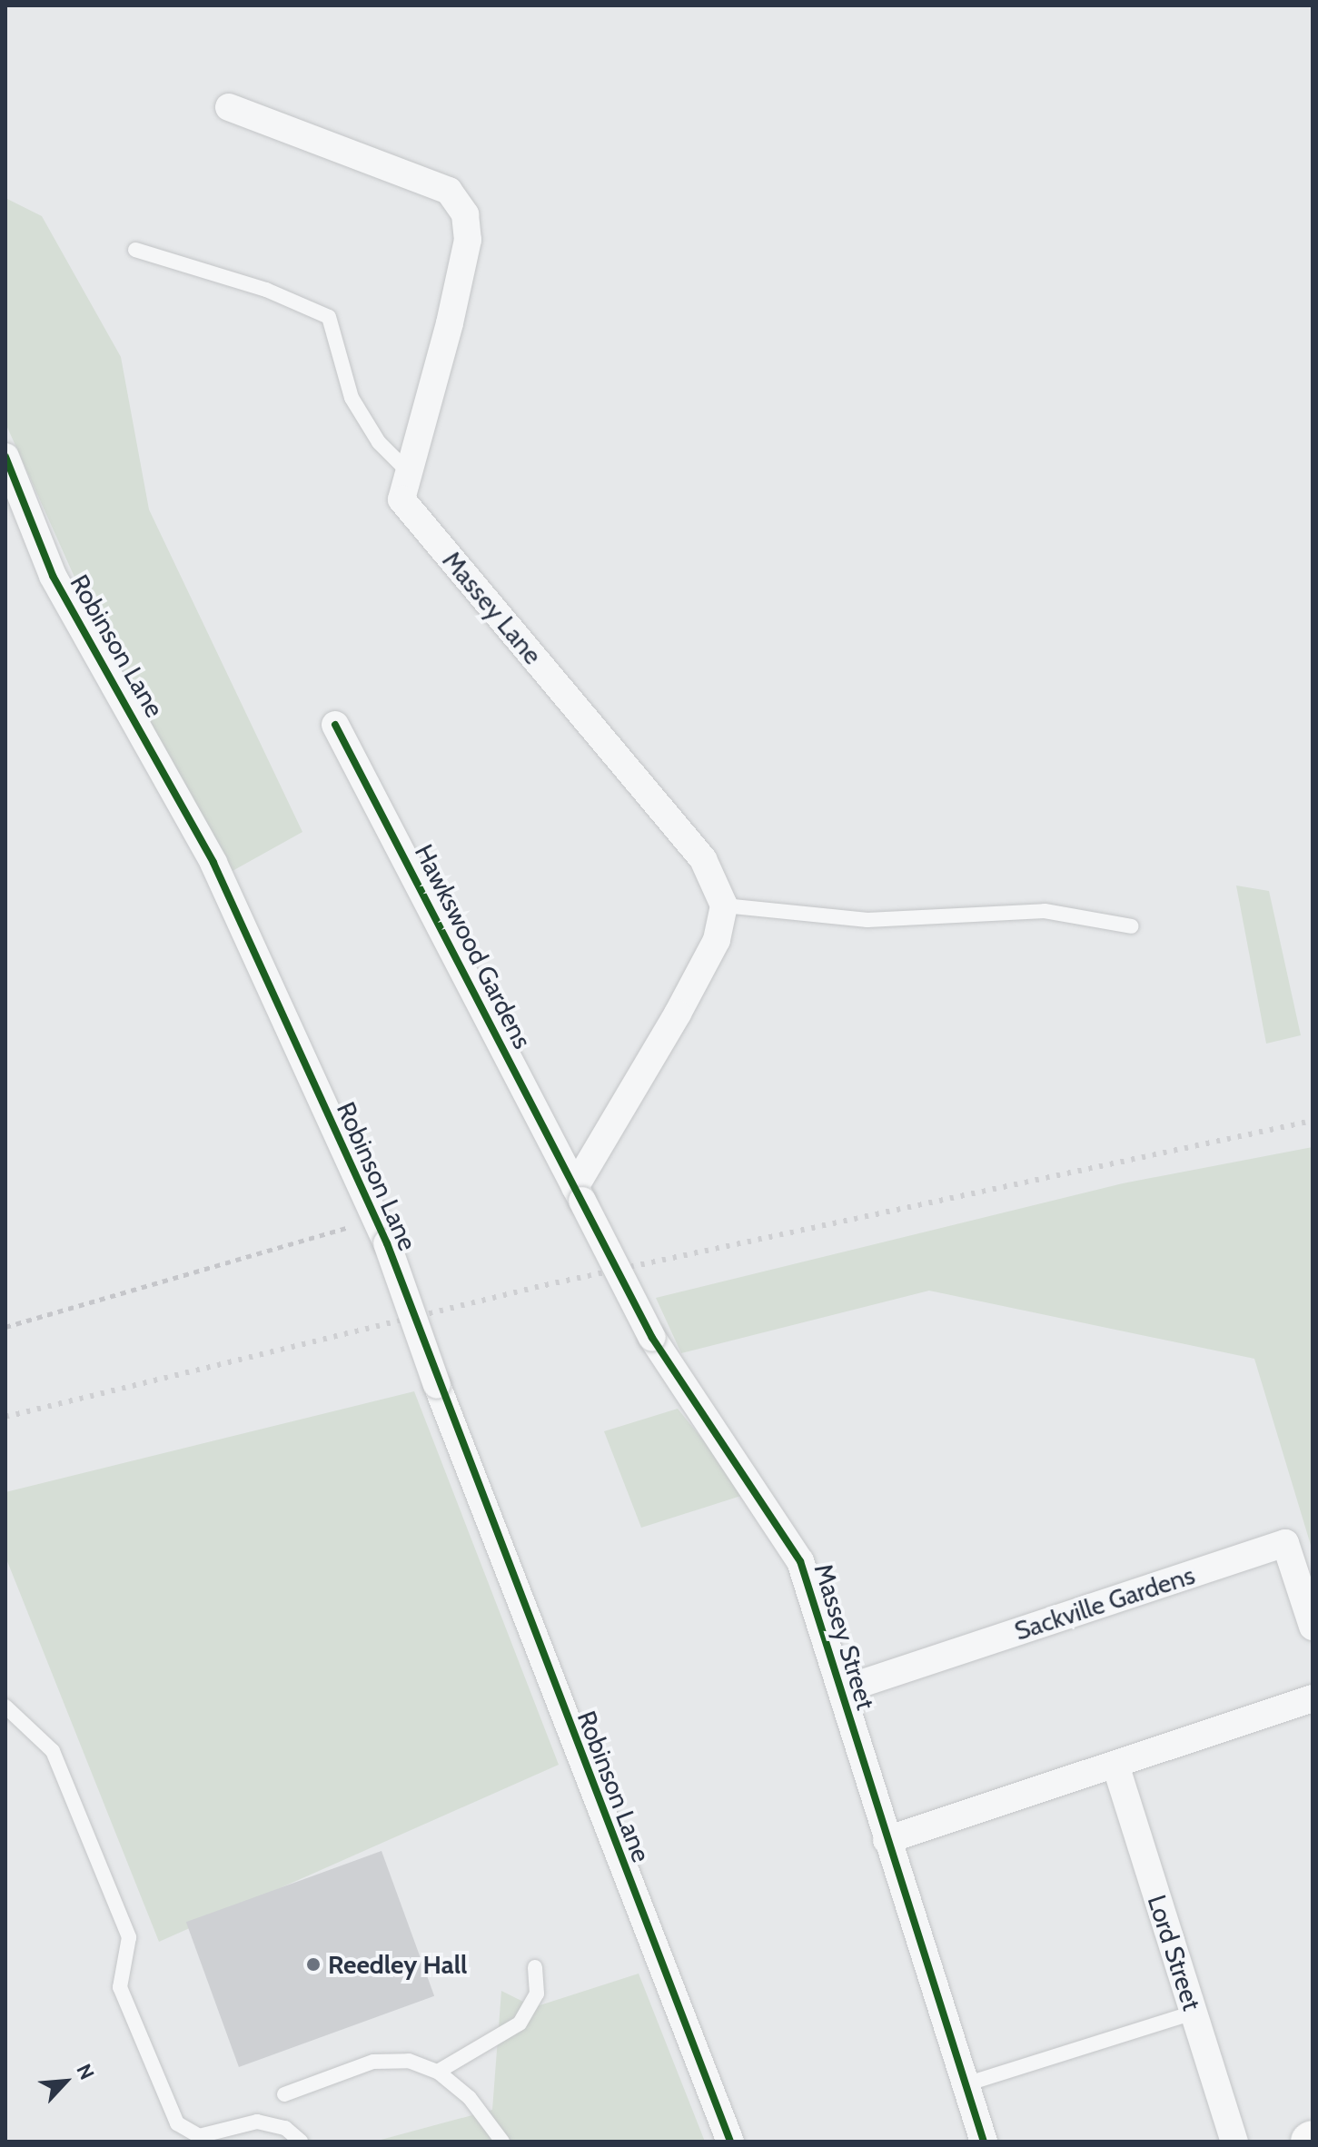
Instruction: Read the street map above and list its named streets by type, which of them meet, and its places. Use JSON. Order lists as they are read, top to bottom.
{
  "streets": {
    "street": [
      "Massey Lane",
      "Robinson Lane",
      "Hawkswood Gardens",
      "Sackville Gardens",
      "Massey Street",
      "Lord Street"
    ]
  },
  "crossings": [
    ["Hawkswood Gardens", "Massey Street"],
    ["Sackville Gardens", "Massey Street"]
  ],
  "places": ["Reedley Hall"],
  "north": "top right"
}
